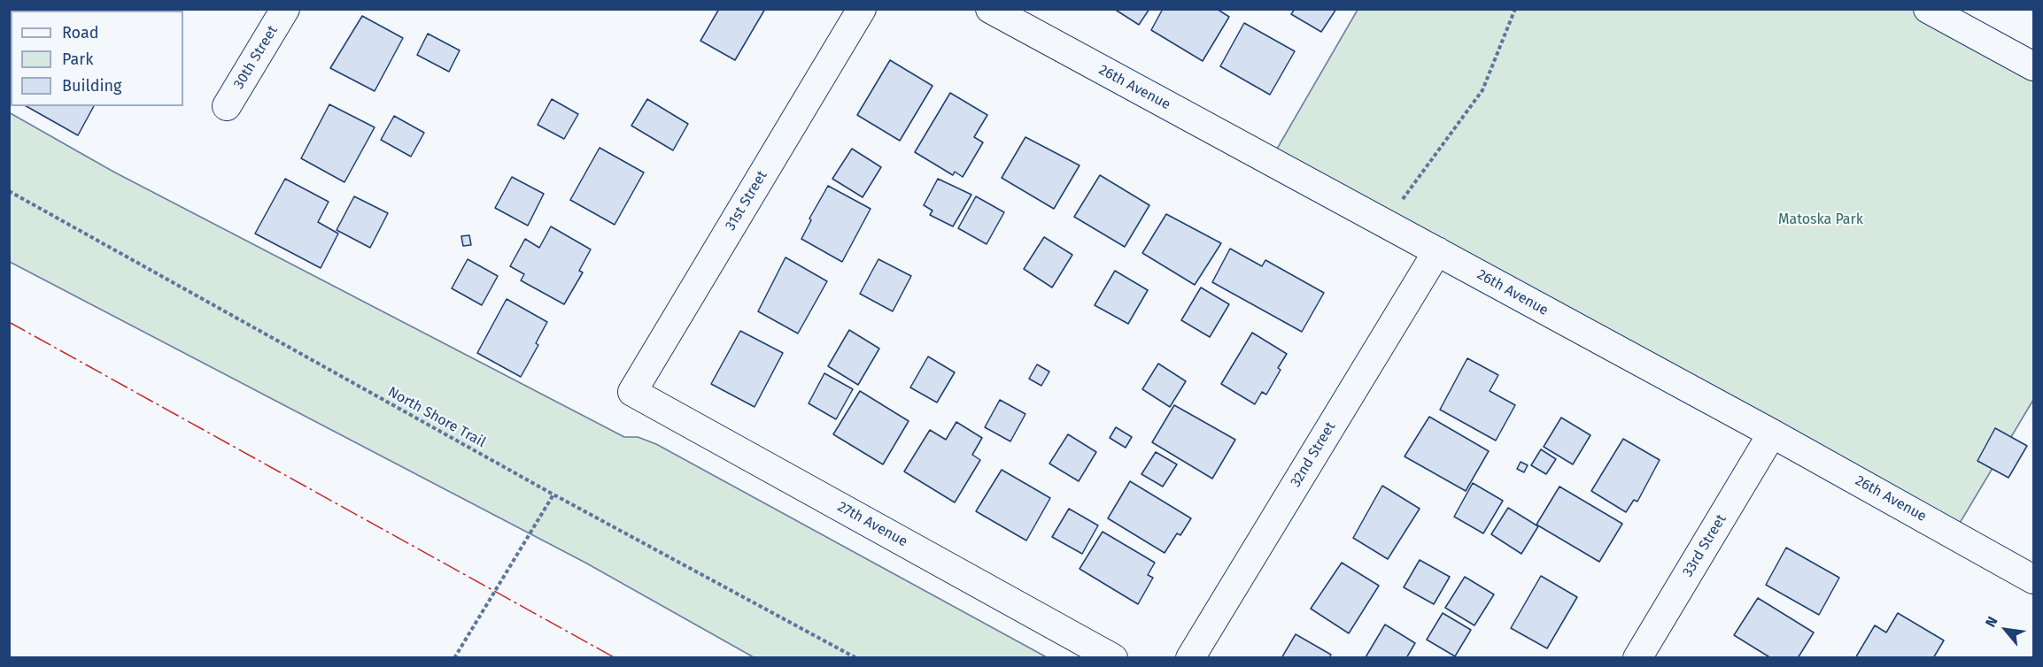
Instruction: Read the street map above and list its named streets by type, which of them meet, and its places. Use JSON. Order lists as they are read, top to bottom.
{
  "streets": {
    "street": [
      "30th Street",
      "26th Avenue",
      "31st Street",
      "32nd Street",
      "27th Avenue",
      "33rd Street"
    ],
    "path": ["North Shore Trail"]
  },
  "crossings": [
    ["26th Avenue", "32nd Street"],
    ["26th Avenue", "33rd Street"],
    ["31st Street", "27th Avenue"]
  ],
  "parks": ["Matoska Park"],
  "legend": ["Road", "Park", "Building"],
  "north": "top left"
}
